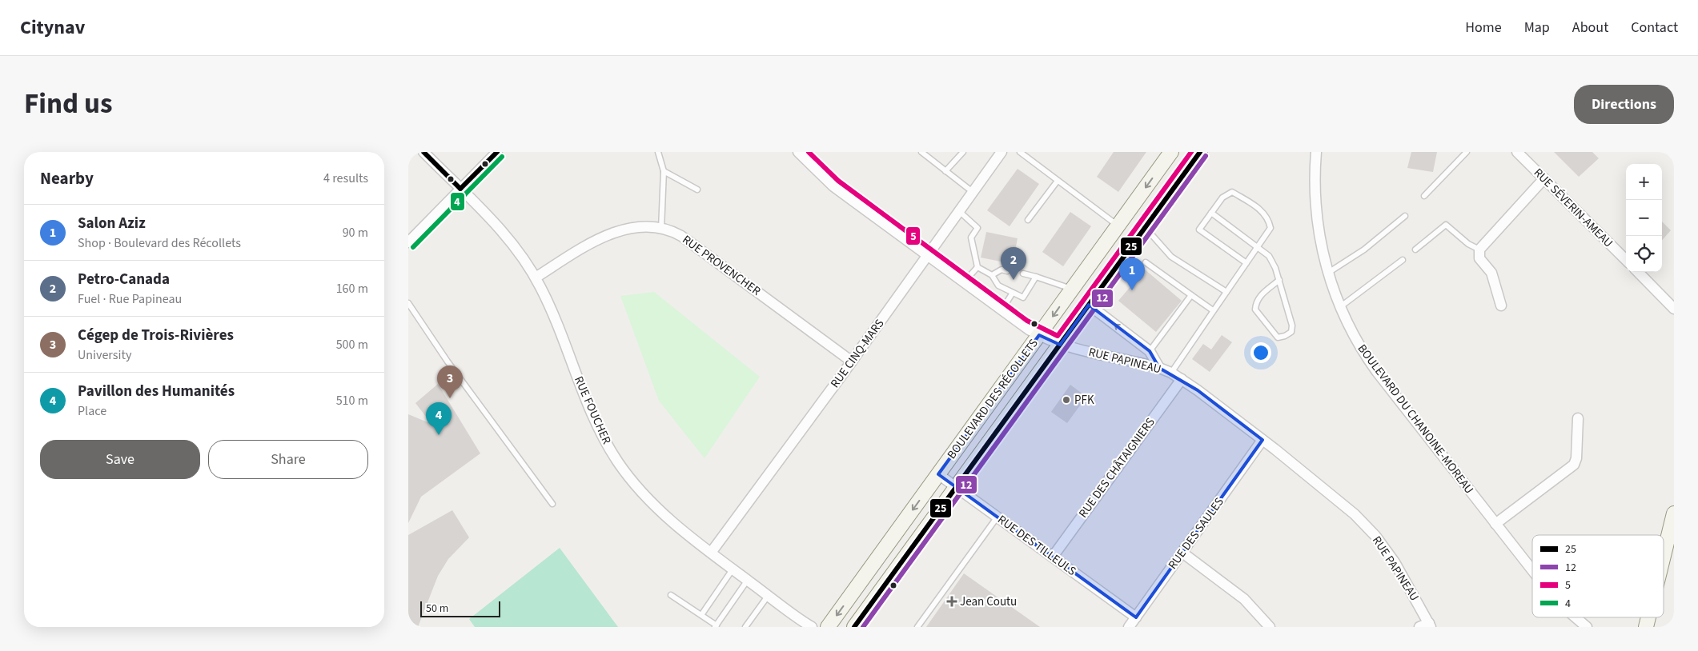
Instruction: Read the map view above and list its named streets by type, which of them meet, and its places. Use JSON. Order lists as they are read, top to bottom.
{
  "streets": {
    "main road": ["BOULEVARD DES RÉCOLLETS"],
    "street": [
      "RUE SÉVERIN-AMEAU",
      "RUE PROVENCHER",
      "RUE CINQ-MARS",
      "RUE PAPINEAU",
      "RUE FOUCHER",
      "BOULEVARD DU CHANOINE-MOREAU",
      "RUE DES CHÂTAIGNIERS",
      "RUE DES SAULES",
      "RUE DES TILLEULS"
    ]
  },
  "crossings": [
    ["RUE PROVENCHER", "RUE CINQ-MARS"],
    ["RUE PROVENCHER", "RUE FOUCHER"],
    ["RUE CINQ-MARS", "RUE PAPINEAU"],
    ["RUE CINQ-MARS", "RUE FOUCHER"],
    ["RUE PAPINEAU", "BOULEVARD DES RÉCOLLETS"],
    ["RUE PAPINEAU", "RUE DES CHÂTAIGNIERS"],
    ["RUE PAPINEAU", "RUE DES SAULES"],
    ["BOULEVARD DES RÉCOLLETS", "RUE DES TILLEULS"],
    ["RUE DES CHÂTAIGNIERS", "RUE DES TILLEULS"],
    ["RUE DES SAULES", "RUE DES TILLEULS"]
  ],
  "places": {
    "other": ["PFK"],
    "health": ["Jean Coutu"]
  },
  "lines": [
    "transit line 25",
    "transit line 5",
    "transit line 12",
    "transit line 4"
  ],
  "legend": [
    "25",
    "12",
    "5",
    "4"
  ],
  "scale_bar": "50 m",
  "page": {
    "header": "Citynav",
    "nav": [
      "Home",
      "Map",
      "About",
      "Contact"
    ],
    "title": "Find us",
    "buttons": [
      "Directions",
      ["Save", "Share"]
    ],
    "heading": ["Nearby", "4 results"],
    "map_buttons": ["+", "−"],
    "list": [
      {
        "mark": "1",
        "name": "Salon Aziz",
        "note": "Shop · Boulevard des Récollets",
        "value": "90 m"
      },
      {
        "mark": "2",
        "name": "Petro-Canada",
        "note": "Fuel · Rue Papineau",
        "value": "160 m"
      },
      {
        "mark": "3",
        "name": "Cégep de Trois-Rivières",
        "note": "University",
        "value": "500 m"
      },
      {
        "mark": "4",
        "name": "Pavillon des Humanités",
        "note": "Place",
        "value": "510 m"
      }
    ],
    "pins": [
      "2",
      "1",
      "3",
      "4"
    ],
    "scale": "50 m"
  }
}
